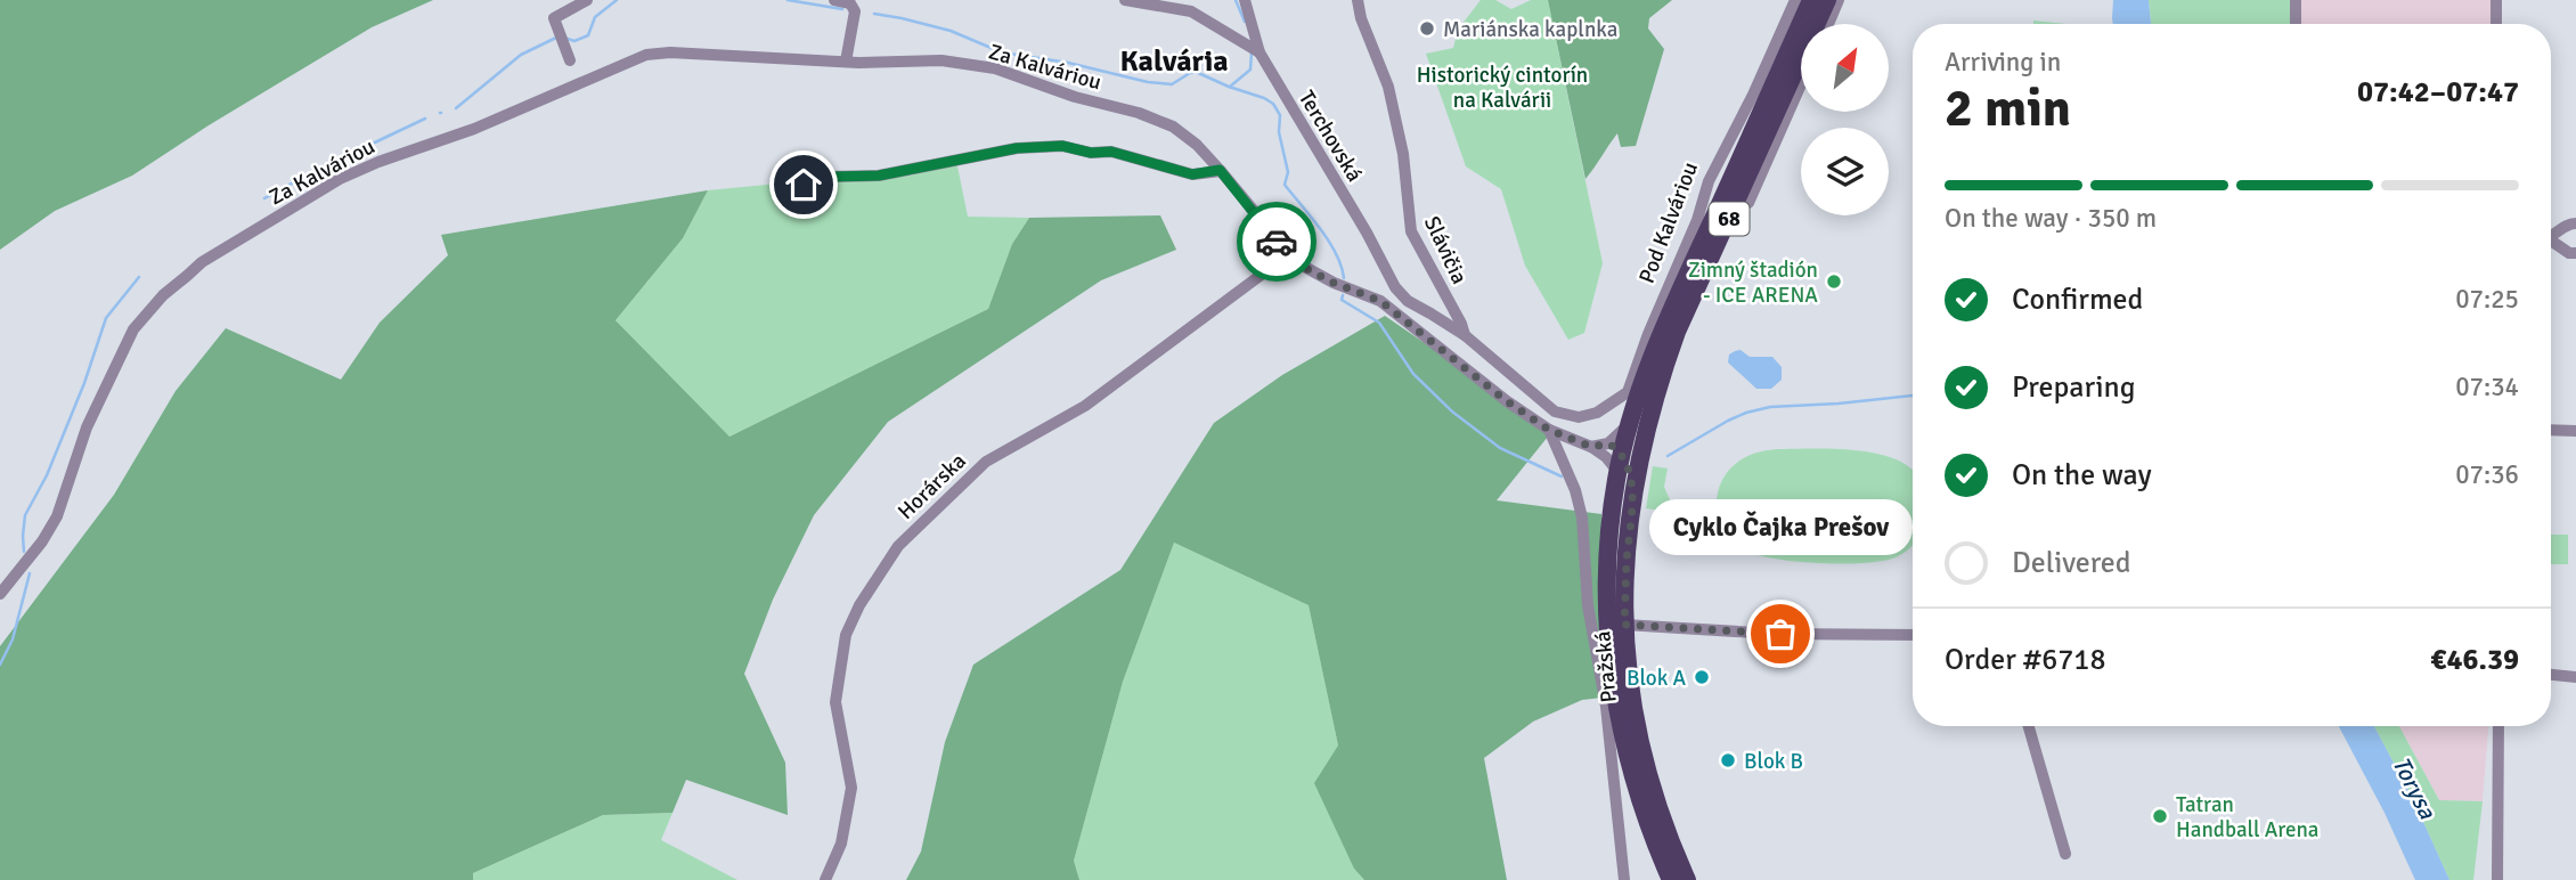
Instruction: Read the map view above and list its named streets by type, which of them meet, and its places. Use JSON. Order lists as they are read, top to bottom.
{
  "streets": {
    "main road": ["68", "Pod Kalváriou", "Pražská"],
    "street": [
      "Za Kalváriou",
      "Terchovská",
      "Slávičia",
      "Horárska"
    ]
  },
  "crossings": [
    ["Za Kalváriou", "Pod Kalváriou"],
    ["Za Kalváriou", "Horárska"],
    ["Za Kalváriou", "Pražská"],
    ["Terchovská", "Slávičia"],
    ["68", "Pražská"],
    ["Pod Kalváriou", "Slávičia"],
    ["Pod Kalváriou", "Pražská"]
  ],
  "districts": ["Kalvária"],
  "water": ["Torysa"],
  "parks": ["Historický cintorín na Kalvárii"],
  "places": [
    "Mariánska kaplnka",
    "Zimný štadión - ICE ARENA",
    "Cyklo Čajka Prešov",
    "Blok A",
    "Blok B",
    "Tatran Handball Arena"
  ],
  "north": "top right",
  "page": {
    "heading": ["2 min", "Arriving in", "07:42–07:47"],
    "panel": ["Order #6718", "€46.39"],
    "bar": "On the way · 350 m",
    "list": [
      ["Confirmed", "07:25"],
      ["Preparing", "07:34"],
      ["On the way", "07:36"],
      "Delivered"
    ],
    "bubble": "Cyklo Čajka Prešov"
  }
}
